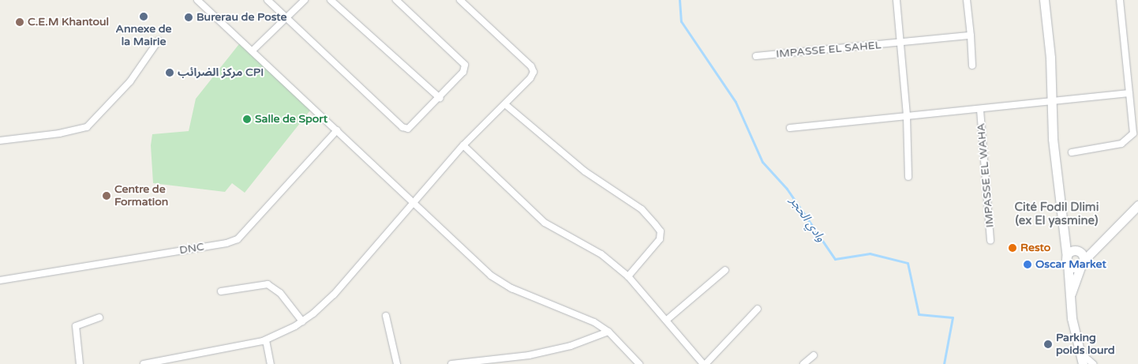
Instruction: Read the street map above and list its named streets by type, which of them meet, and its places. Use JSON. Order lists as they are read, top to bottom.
{
  "streets": {
    "street": ["IMPASSE EL SAHEL", "IMPASSE EL WAHA", "DNC"]
  },
  "districts": ["Cité Fodil Dlimi (ex El yasmine)"],
  "water": ["وادي الحجر"],
  "places": [
    "Annexe de la Mairie",
    "Burerau de Poste",
    "C.E.M Khantoul",
    "مركز الضرائب CPI",
    "Salle de Sport",
    "Centre de Formation",
    "Resto",
    "Oscar Market",
    "Parking poids lourd"
  ]
}
